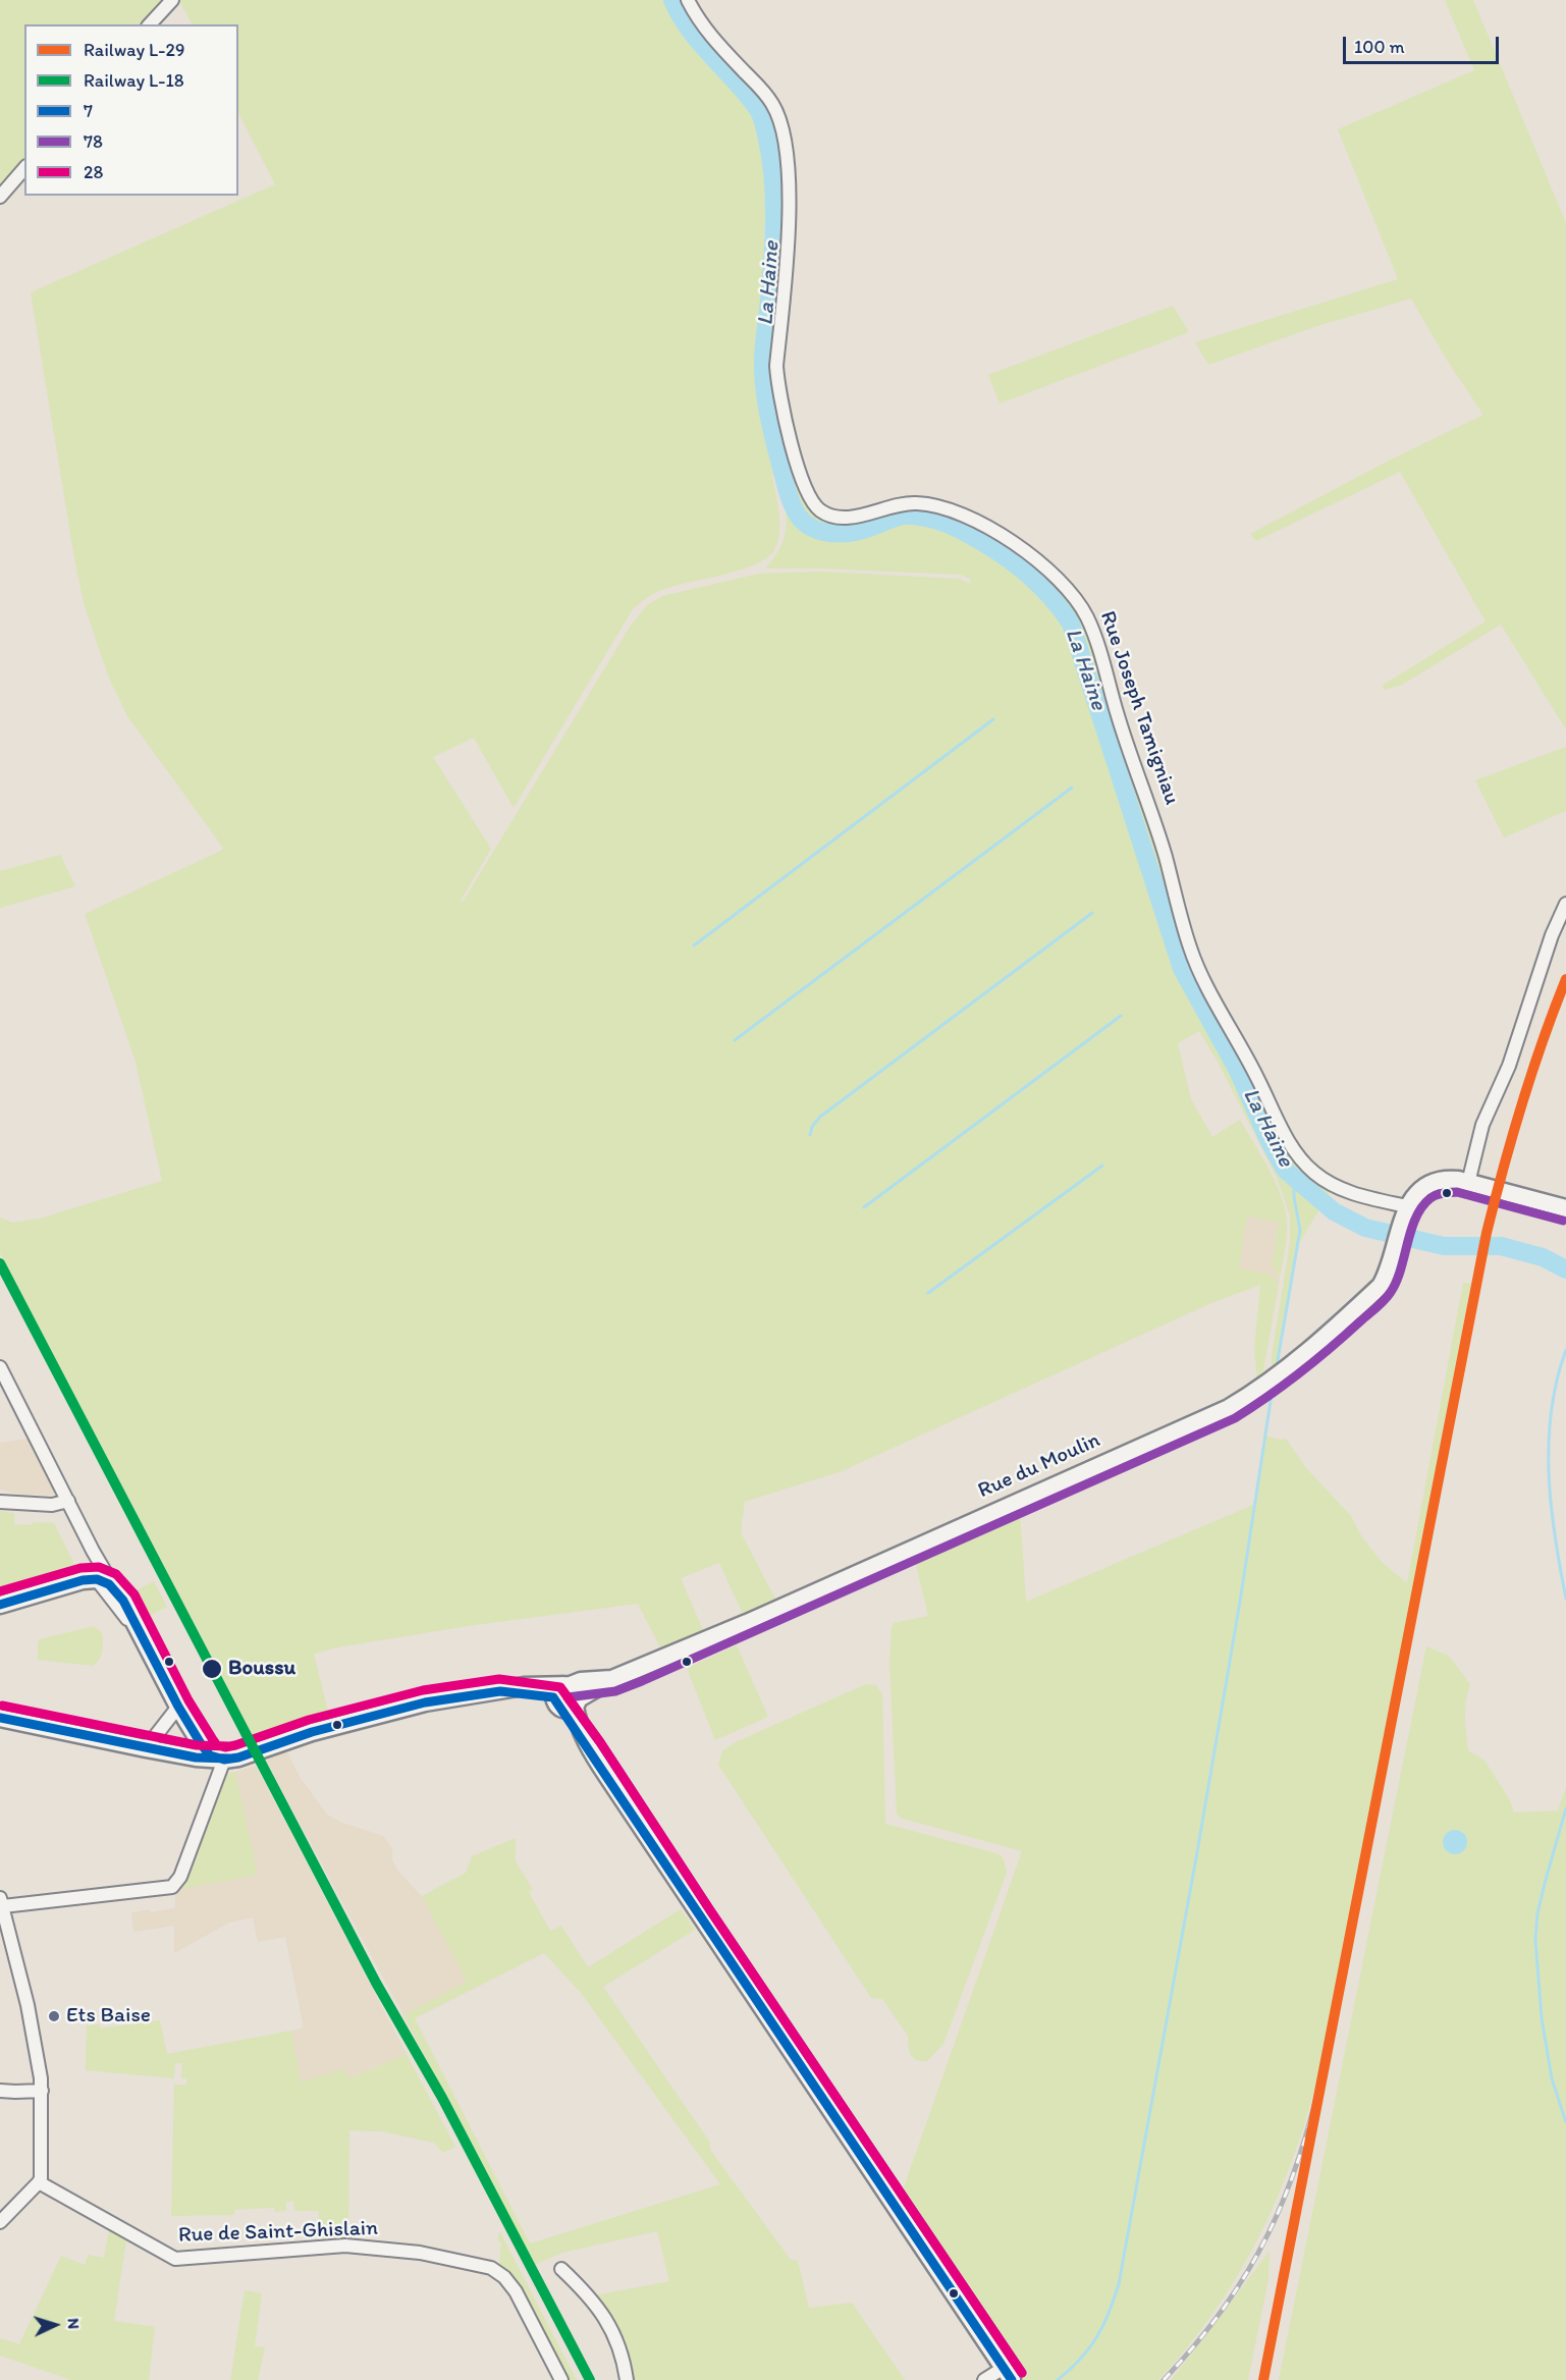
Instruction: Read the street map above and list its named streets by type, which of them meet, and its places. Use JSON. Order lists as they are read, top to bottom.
{
  "streets": {
    "street": ["Rue Joseph Tamigniau", "Rue du Moulin", "Rue de Saint-Ghislain"]
  },
  "crossings": [
    ["Rue Joseph Tamigniau", "Rue du Moulin"]
  ],
  "water": ["La Haine"],
  "places": ["Boussu", "Ets Baise"],
  "lines": [
    "rail line L-29",
    "transit line 78",
    "rail line L-18",
    "transit line 28",
    "transit line 7"
  ],
  "legend": [
    "Railway L-29",
    "Railway L-18",
    "7",
    "78",
    "28"
  ],
  "scale_bar": "100 m",
  "north": "right"
}
